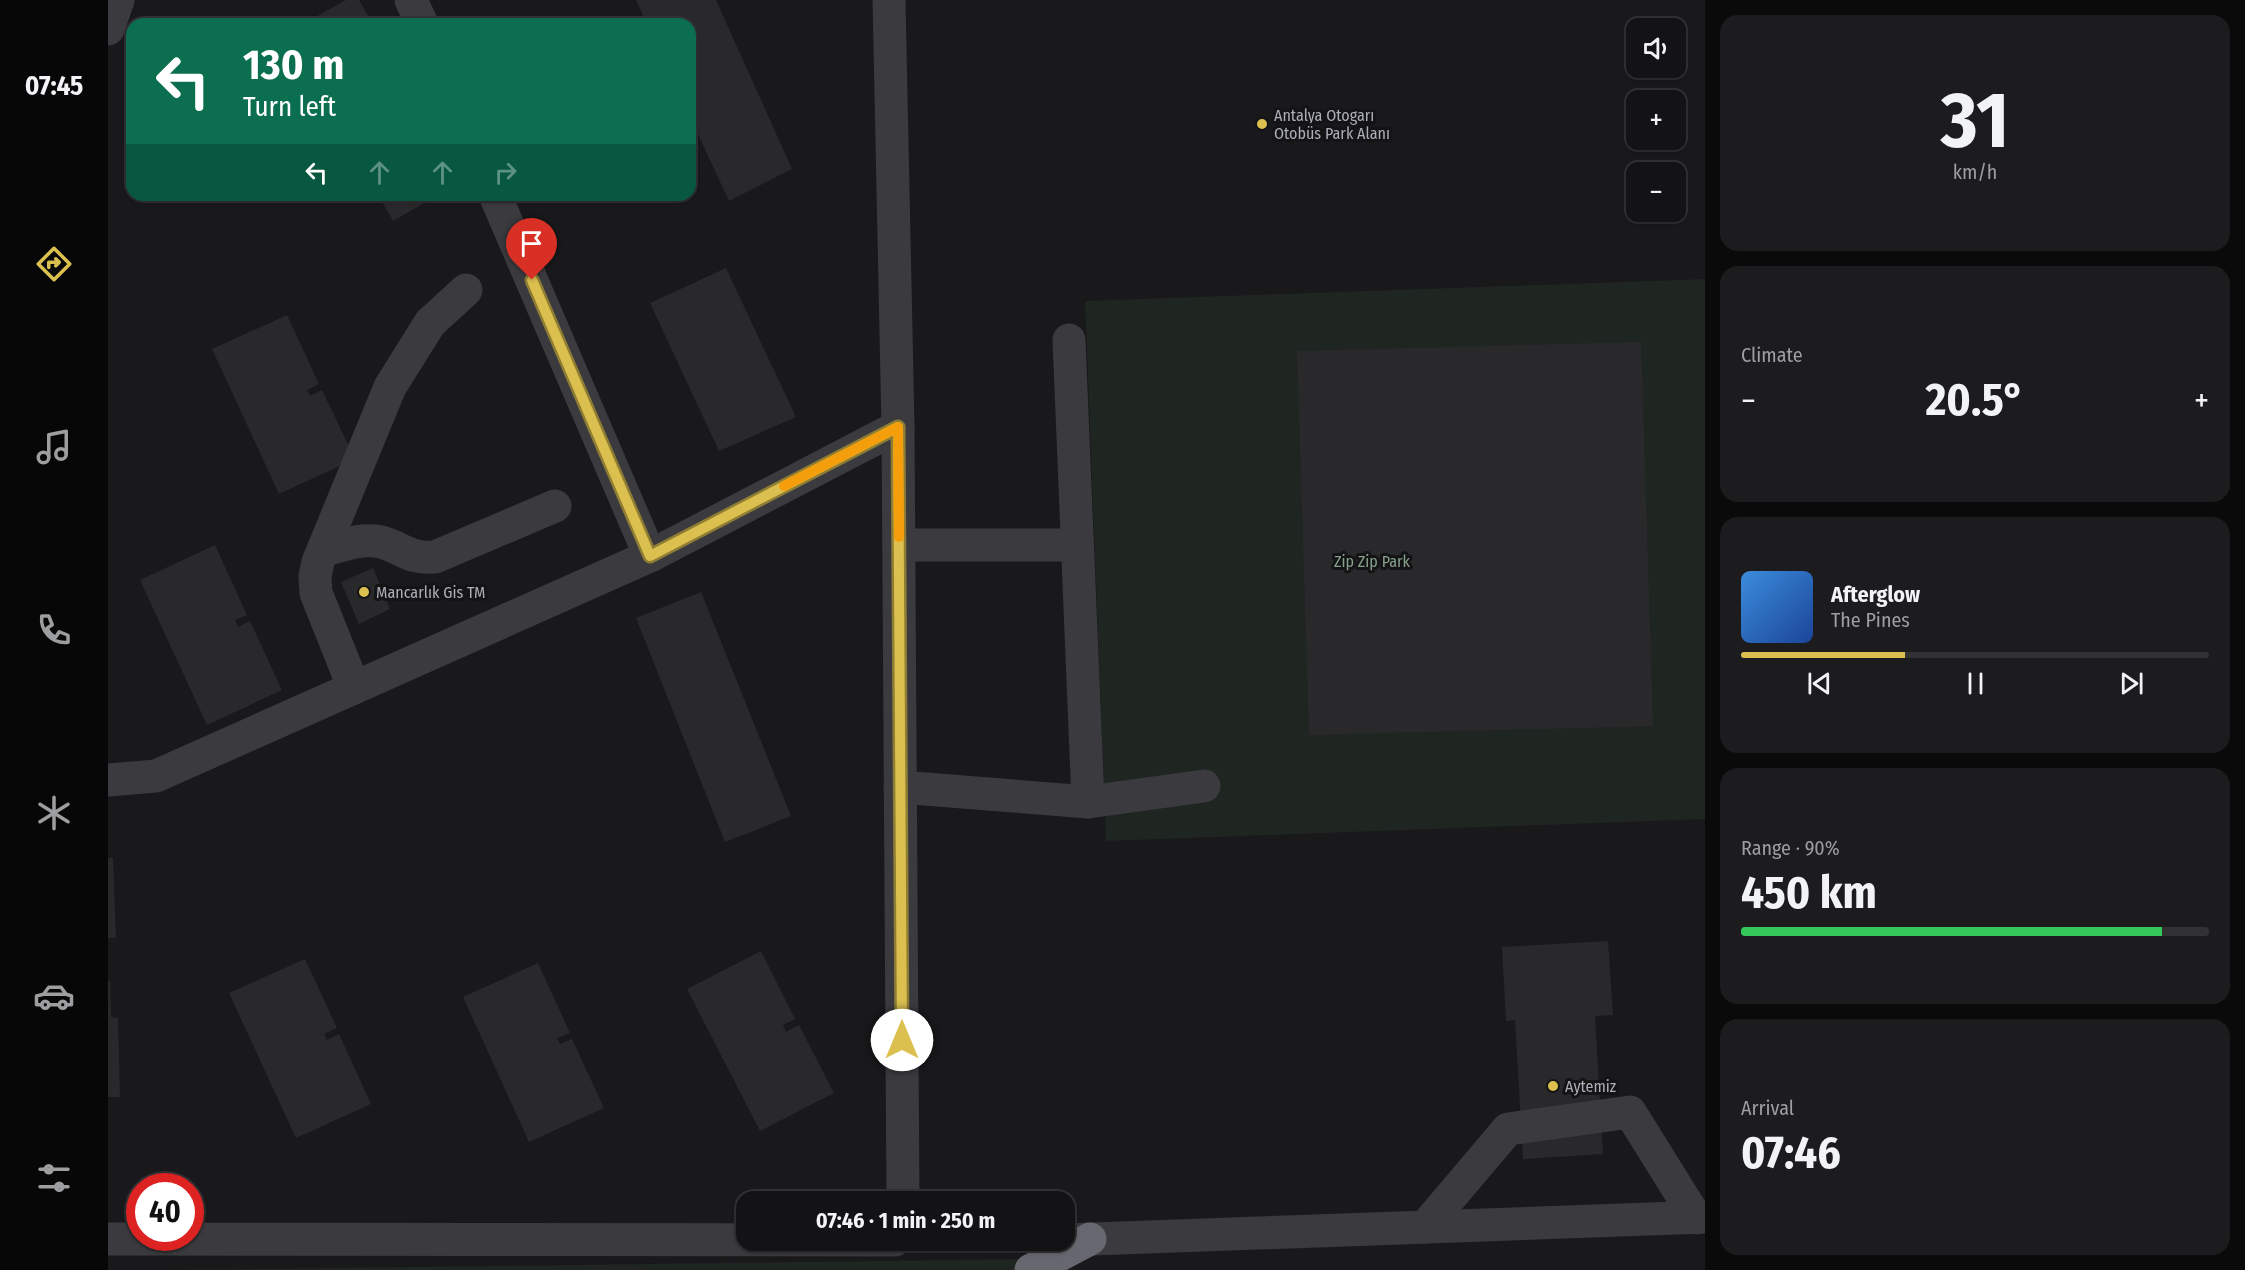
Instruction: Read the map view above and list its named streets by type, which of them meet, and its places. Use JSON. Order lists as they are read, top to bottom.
{
  "parks": ["Zip Zip Park"],
  "places": ["Antalya Otogarı Otobüs Park Alanı", "Mancarlık Gis TM", "Aytemiz"],
  "page": {
    "tabs": "07:45",
    "tile": [
      ["31", "km/h"],
      "Climate",
      ["Range · 90%", "450 km"],
      ["Arrival", "07:46"]
    ],
    "map_buttons": ["+", "−"],
    "turn": ["130 m", "Turn left"],
    "heat": ["−", "20.5°", "+"],
    "song": ["Afterglow", "The Pines"],
    "limit": "40",
    "trip": "07:46 · 1 min · 250 m"
  }
}
